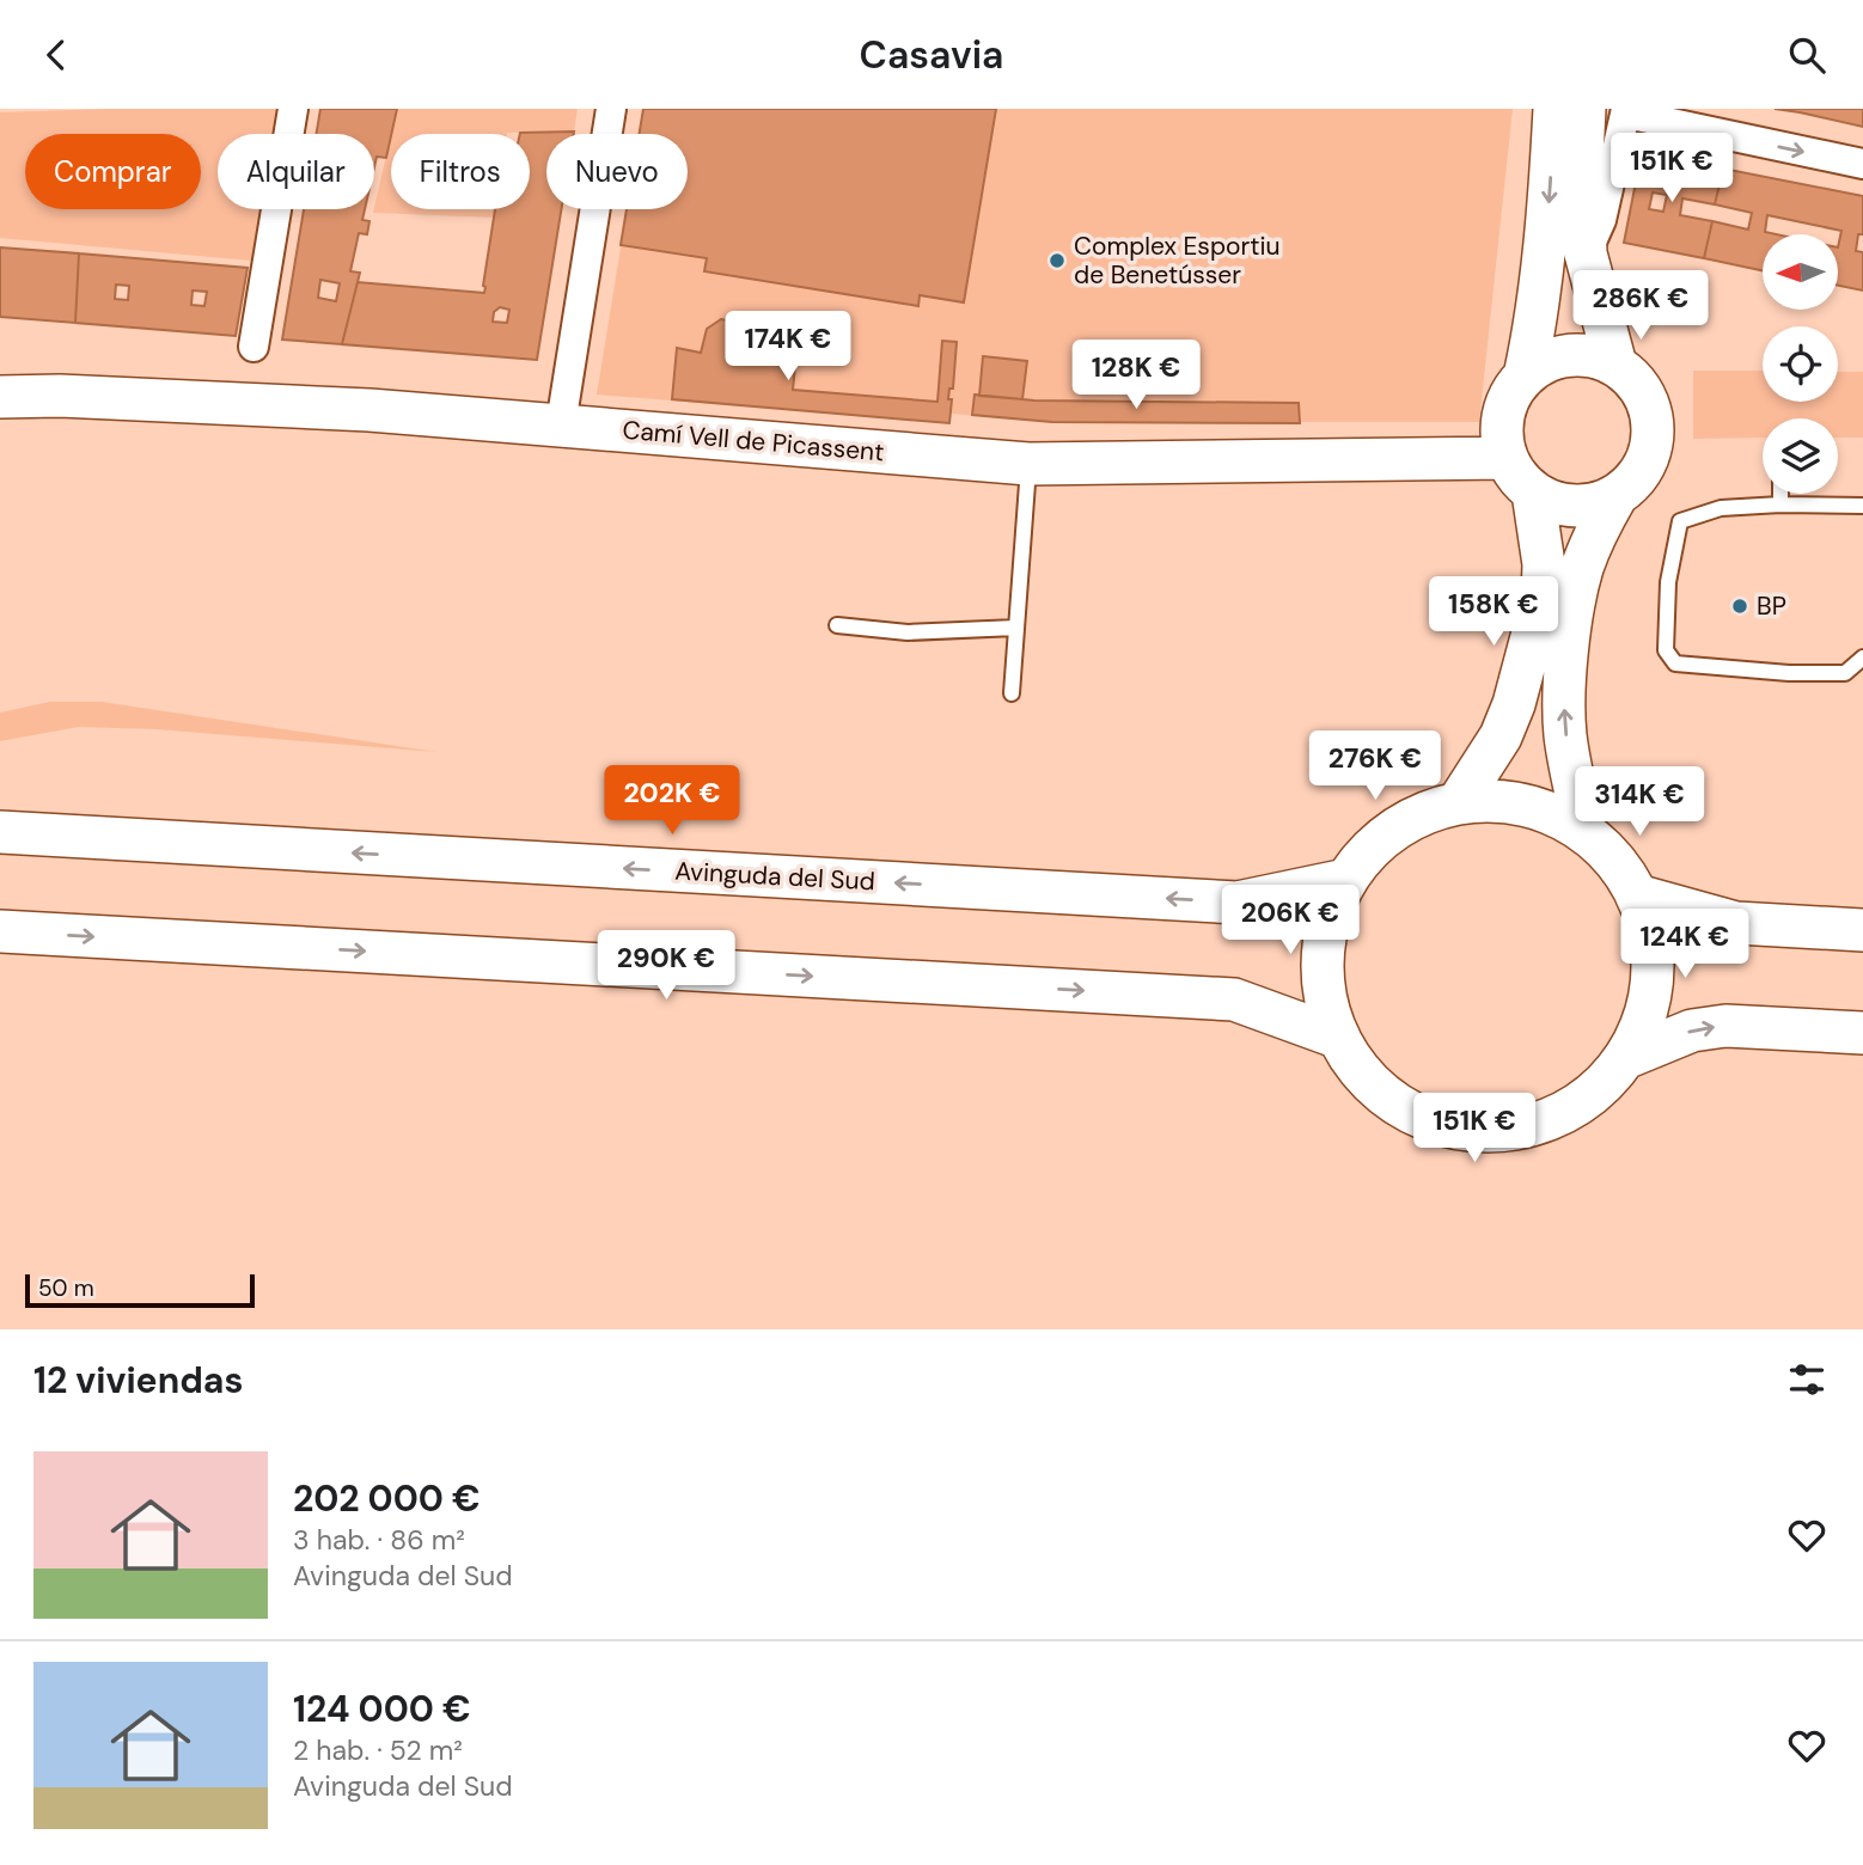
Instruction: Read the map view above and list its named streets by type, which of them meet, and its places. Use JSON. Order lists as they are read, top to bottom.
{
  "streets": {
    "main road": ["Camí Vell de Picassent", "Avinguda del Sud"]
  },
  "places": ["Complex Esportiu de Benetússer", "BP"],
  "scale_bar": "50 m",
  "north": "left",
  "page": {
    "header": "Casavia",
    "price": [
      "151K €",
      "286K €",
      "174K €",
      "128K €",
      "158K €",
      "276K €",
      "202K €",
      "314K €",
      "206K €",
      "124K €",
      "290K €",
      "151K €"
    ],
    "chip": [
      "Comprar",
      "Alquilar",
      "Filtros",
      "Nuevo"
    ],
    "scale": "50 m",
    "heading": "12 viviendas",
    "list": [
      {
        "name": "202 000 €",
        "note": "3 hab. · 86 m² · Avinguda del Sud"
      },
      {
        "name": "124 000 €",
        "note": "2 hab. · 52 m² · Avinguda del Sud"
      }
    ]
  }
}
